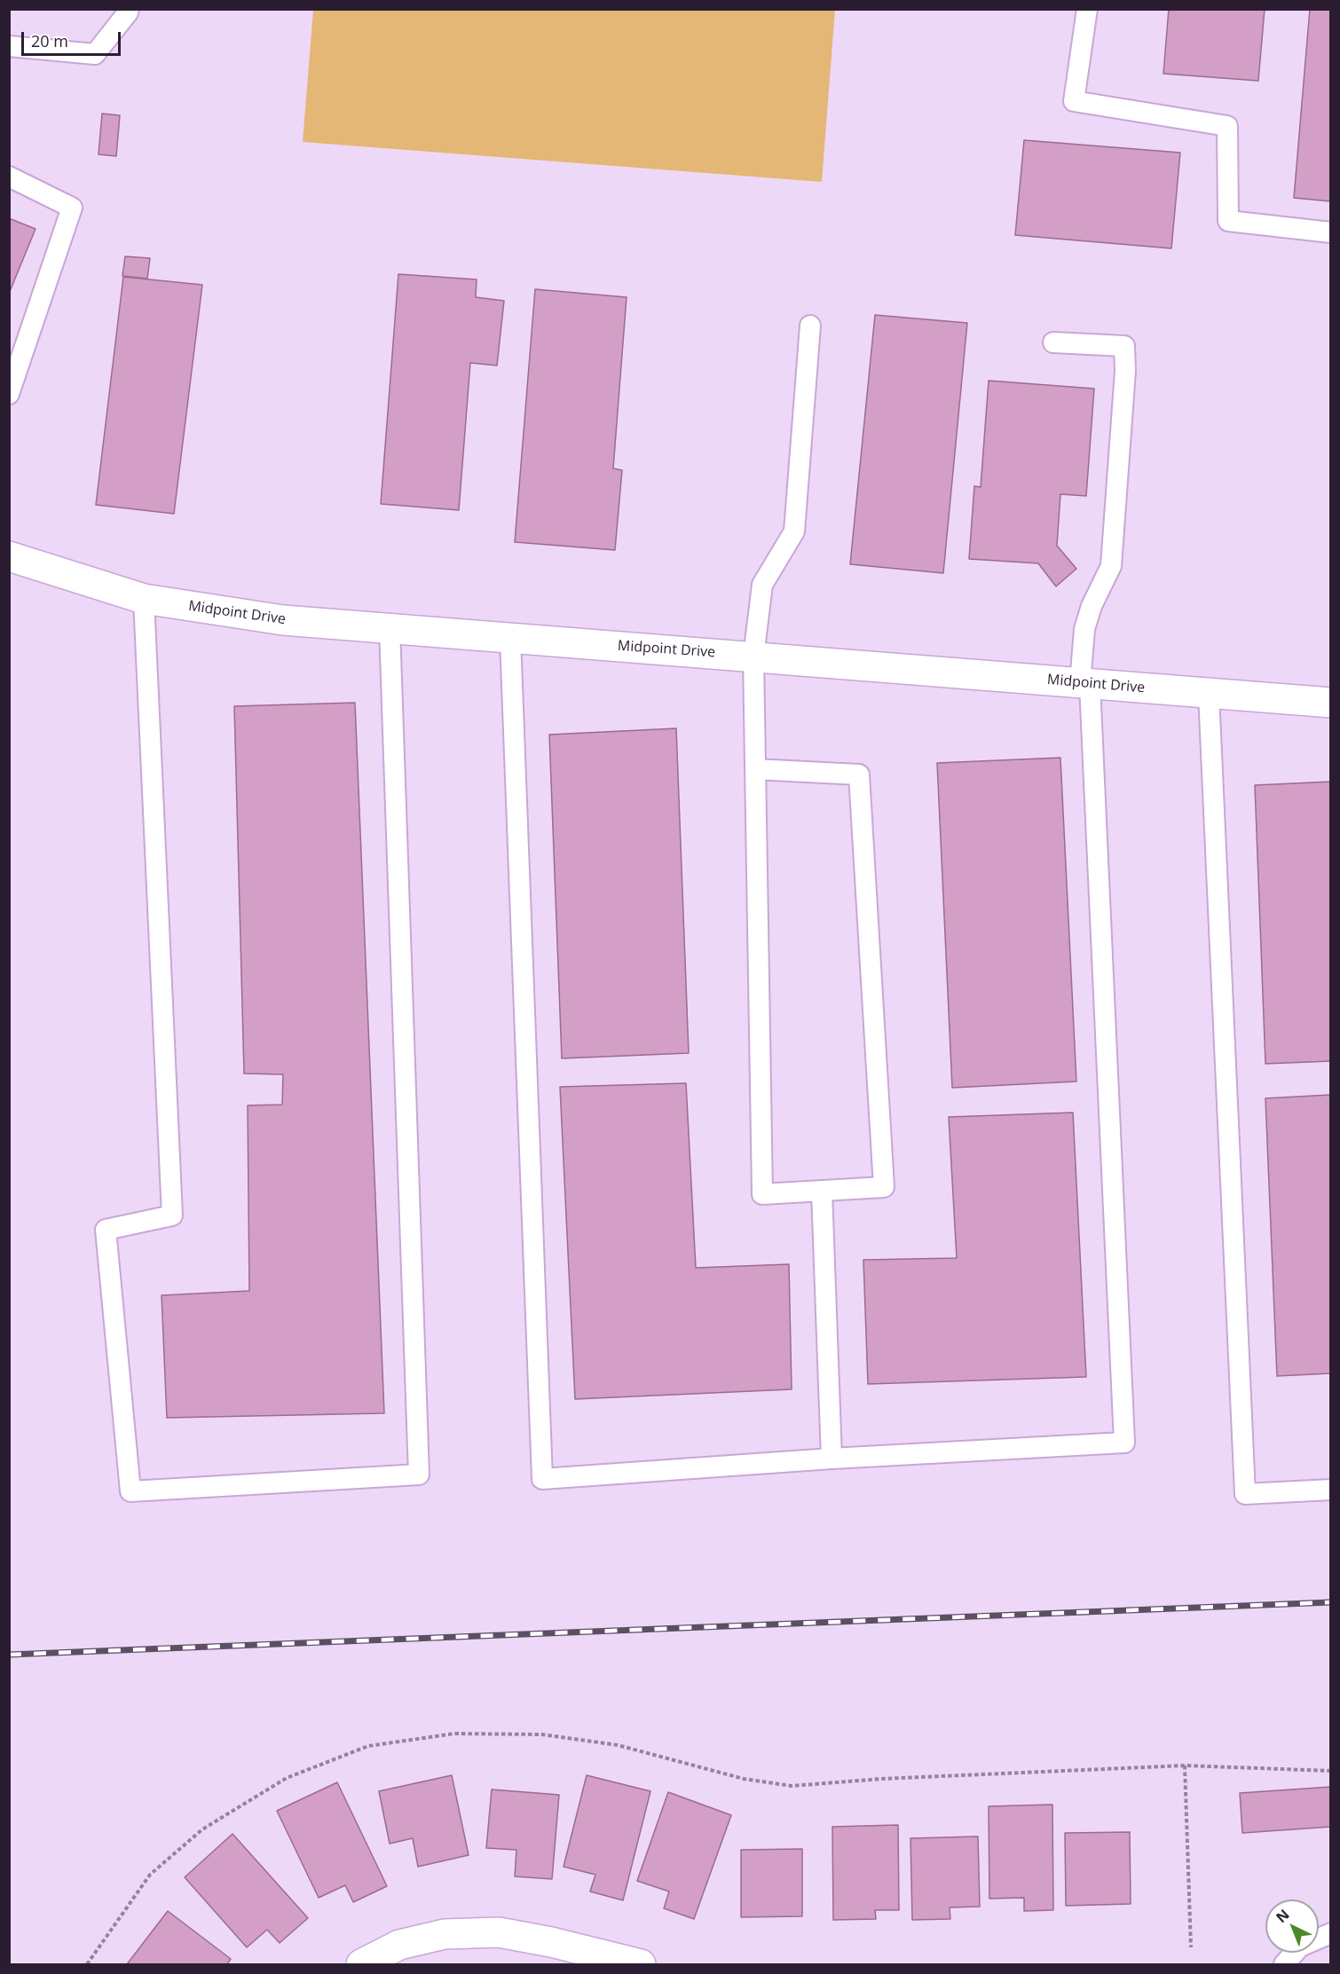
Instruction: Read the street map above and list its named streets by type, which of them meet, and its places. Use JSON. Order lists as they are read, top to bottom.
{
  "streets": {
    "street": ["Midpoint Drive"]
  },
  "scale_bar": "20 m",
  "north": "top left"
}
